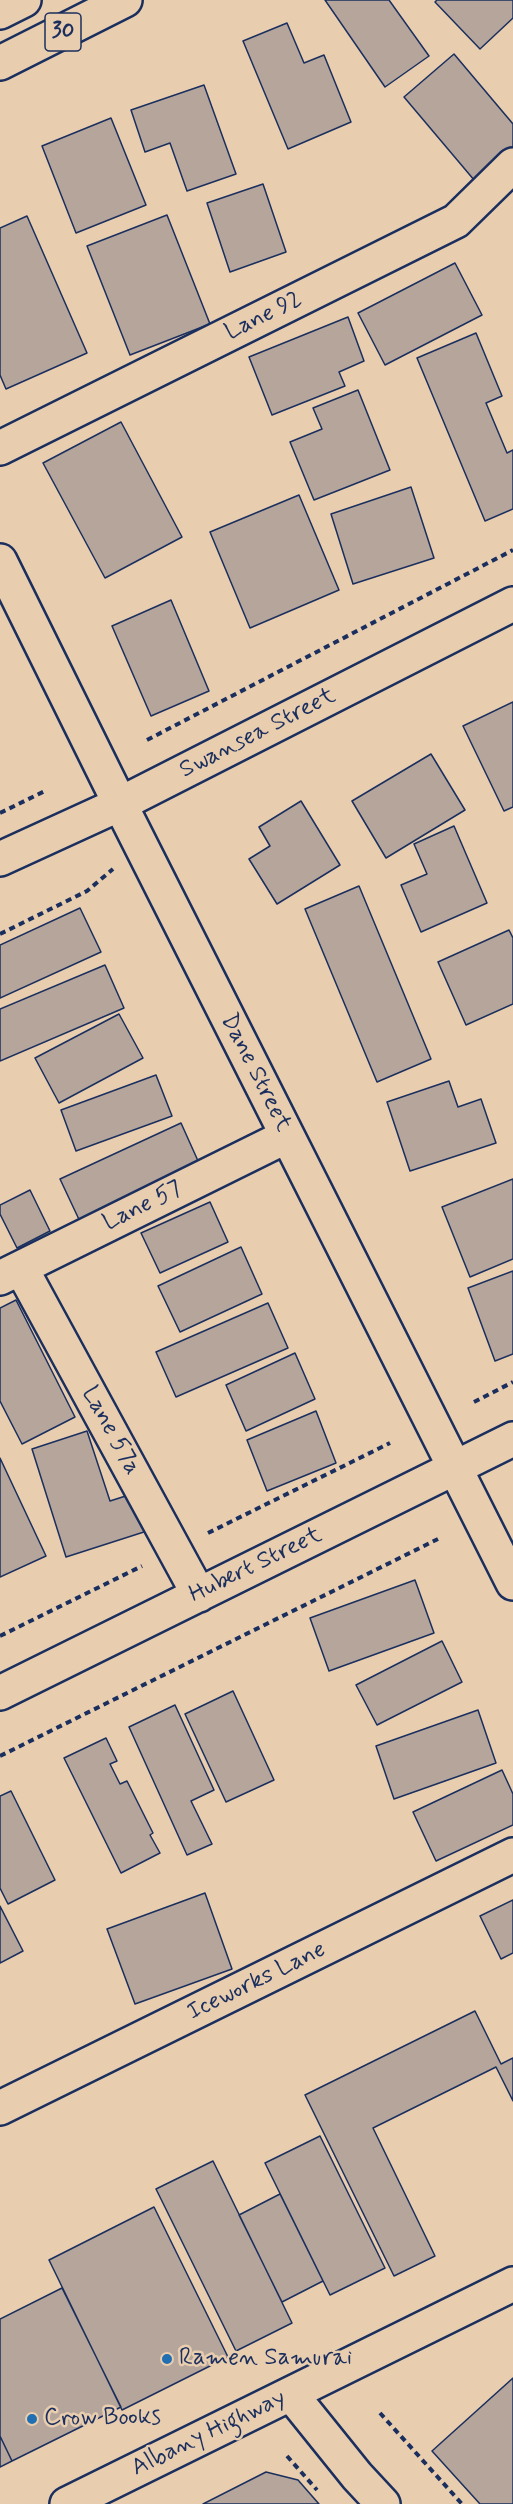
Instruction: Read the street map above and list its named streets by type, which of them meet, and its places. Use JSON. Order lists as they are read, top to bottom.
{
  "streets": {
    "main road": [
      "30",
      "Lane 92",
      "Swansea Street",
      "Dane Street",
      "Lane 57",
      "Lane 57a",
      "Hubert Street",
      "Iceworks Lane",
      "Albany Highway"
    ]
  },
  "crossings": [
    ["Swansea Street", "Dane Street"],
    ["Dane Street", "Lane 57"],
    ["Dane Street", "Hubert Street"],
    ["Lane 57", "Lane 57a"],
    ["Lane 57a", "Hubert Street"]
  ],
  "places": ["Ramen Samurai", "Crow Books"]
}
